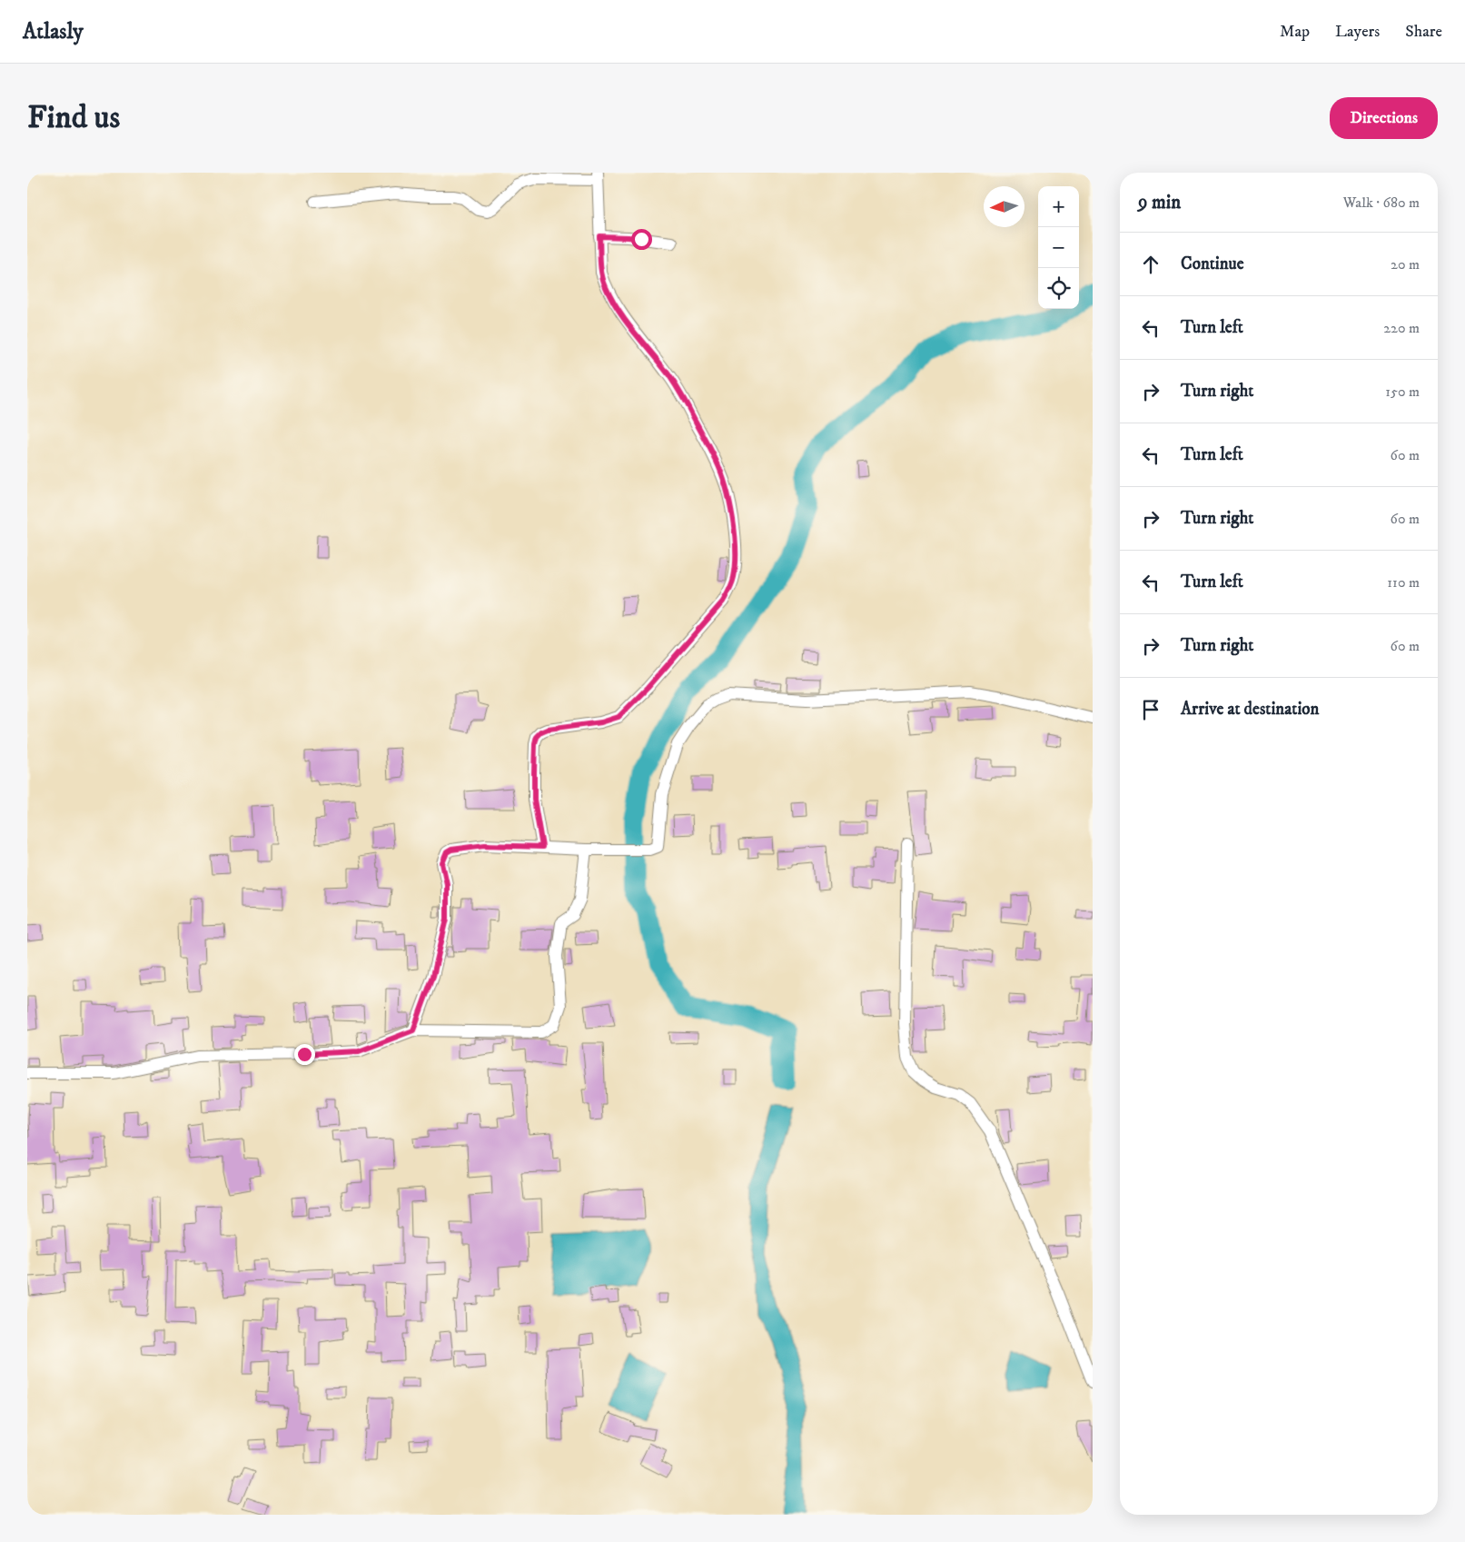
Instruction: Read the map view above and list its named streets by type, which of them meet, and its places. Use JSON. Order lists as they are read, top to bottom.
{
  "north": "left",
  "page": {
    "header": "Atlasly",
    "nav": ["Map", "Layers", "Share"],
    "buttons": "Directions",
    "title": "Find us",
    "heading": ["9 min", "Walk · 680 m"],
    "map_buttons": ["+", "−"],
    "list": [
      ["Continue", "20 m"],
      ["Turn left", "220 m"],
      ["Turn right", "150 m"],
      ["Turn left", "60 m"],
      ["Turn right", "60 m"],
      ["Turn left", "110 m"],
      ["Turn right", "60 m"],
      "Arrive at destination"
    ]
  }
}
